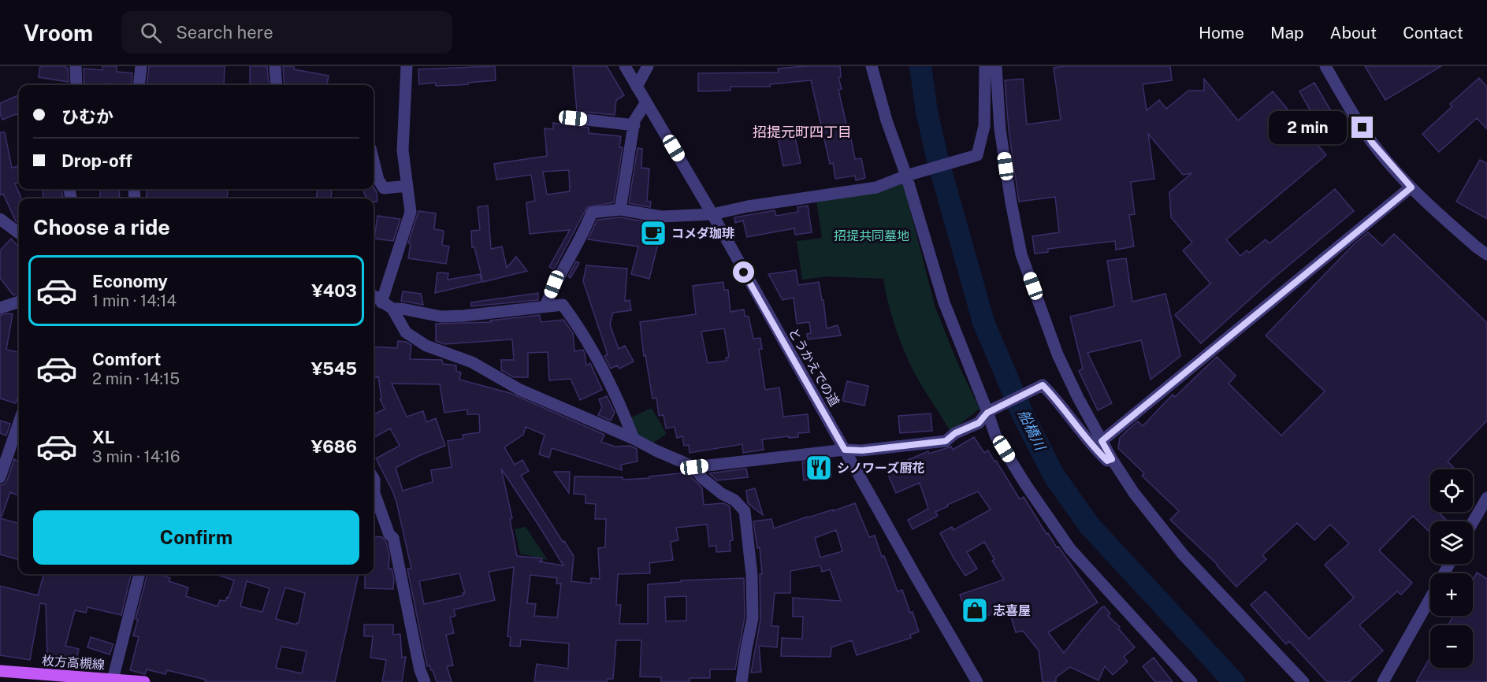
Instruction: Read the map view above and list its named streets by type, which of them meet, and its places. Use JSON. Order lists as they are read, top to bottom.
{
  "streets": {
    "main road": ["枚方高槻線"],
    "street": ["とうかえでの道"]
  },
  "districts": ["招提元町四丁目"],
  "water": ["船橋川"],
  "parks": ["招提共同墓地"],
  "places": {
    "cafe": ["コメダ珈琲"],
    "restaurant": ["シノワーズ厨花"],
    "shop": ["志喜屋"]
  },
  "page": {
    "header": "Vroom",
    "search": "Search here",
    "nav": [
      "Home",
      "Map",
      "About",
      "Contact"
    ],
    "banner": ["ひむか", "Drop-off"],
    "bubble": "2 min",
    "heading": "Choose a ride",
    "list": [
      {
        "name": "Economy",
        "note": "1 min · 14:14",
        "value": "¥403"
      },
      {
        "name": "Comfort",
        "note": "2 min · 14:15",
        "value": "¥545"
      },
      {
        "name": "XL",
        "note": "3 min · 14:16",
        "value": "¥686"
      }
    ],
    "map_buttons": ["+", "−"],
    "buttons": "Confirm"
  }
}
